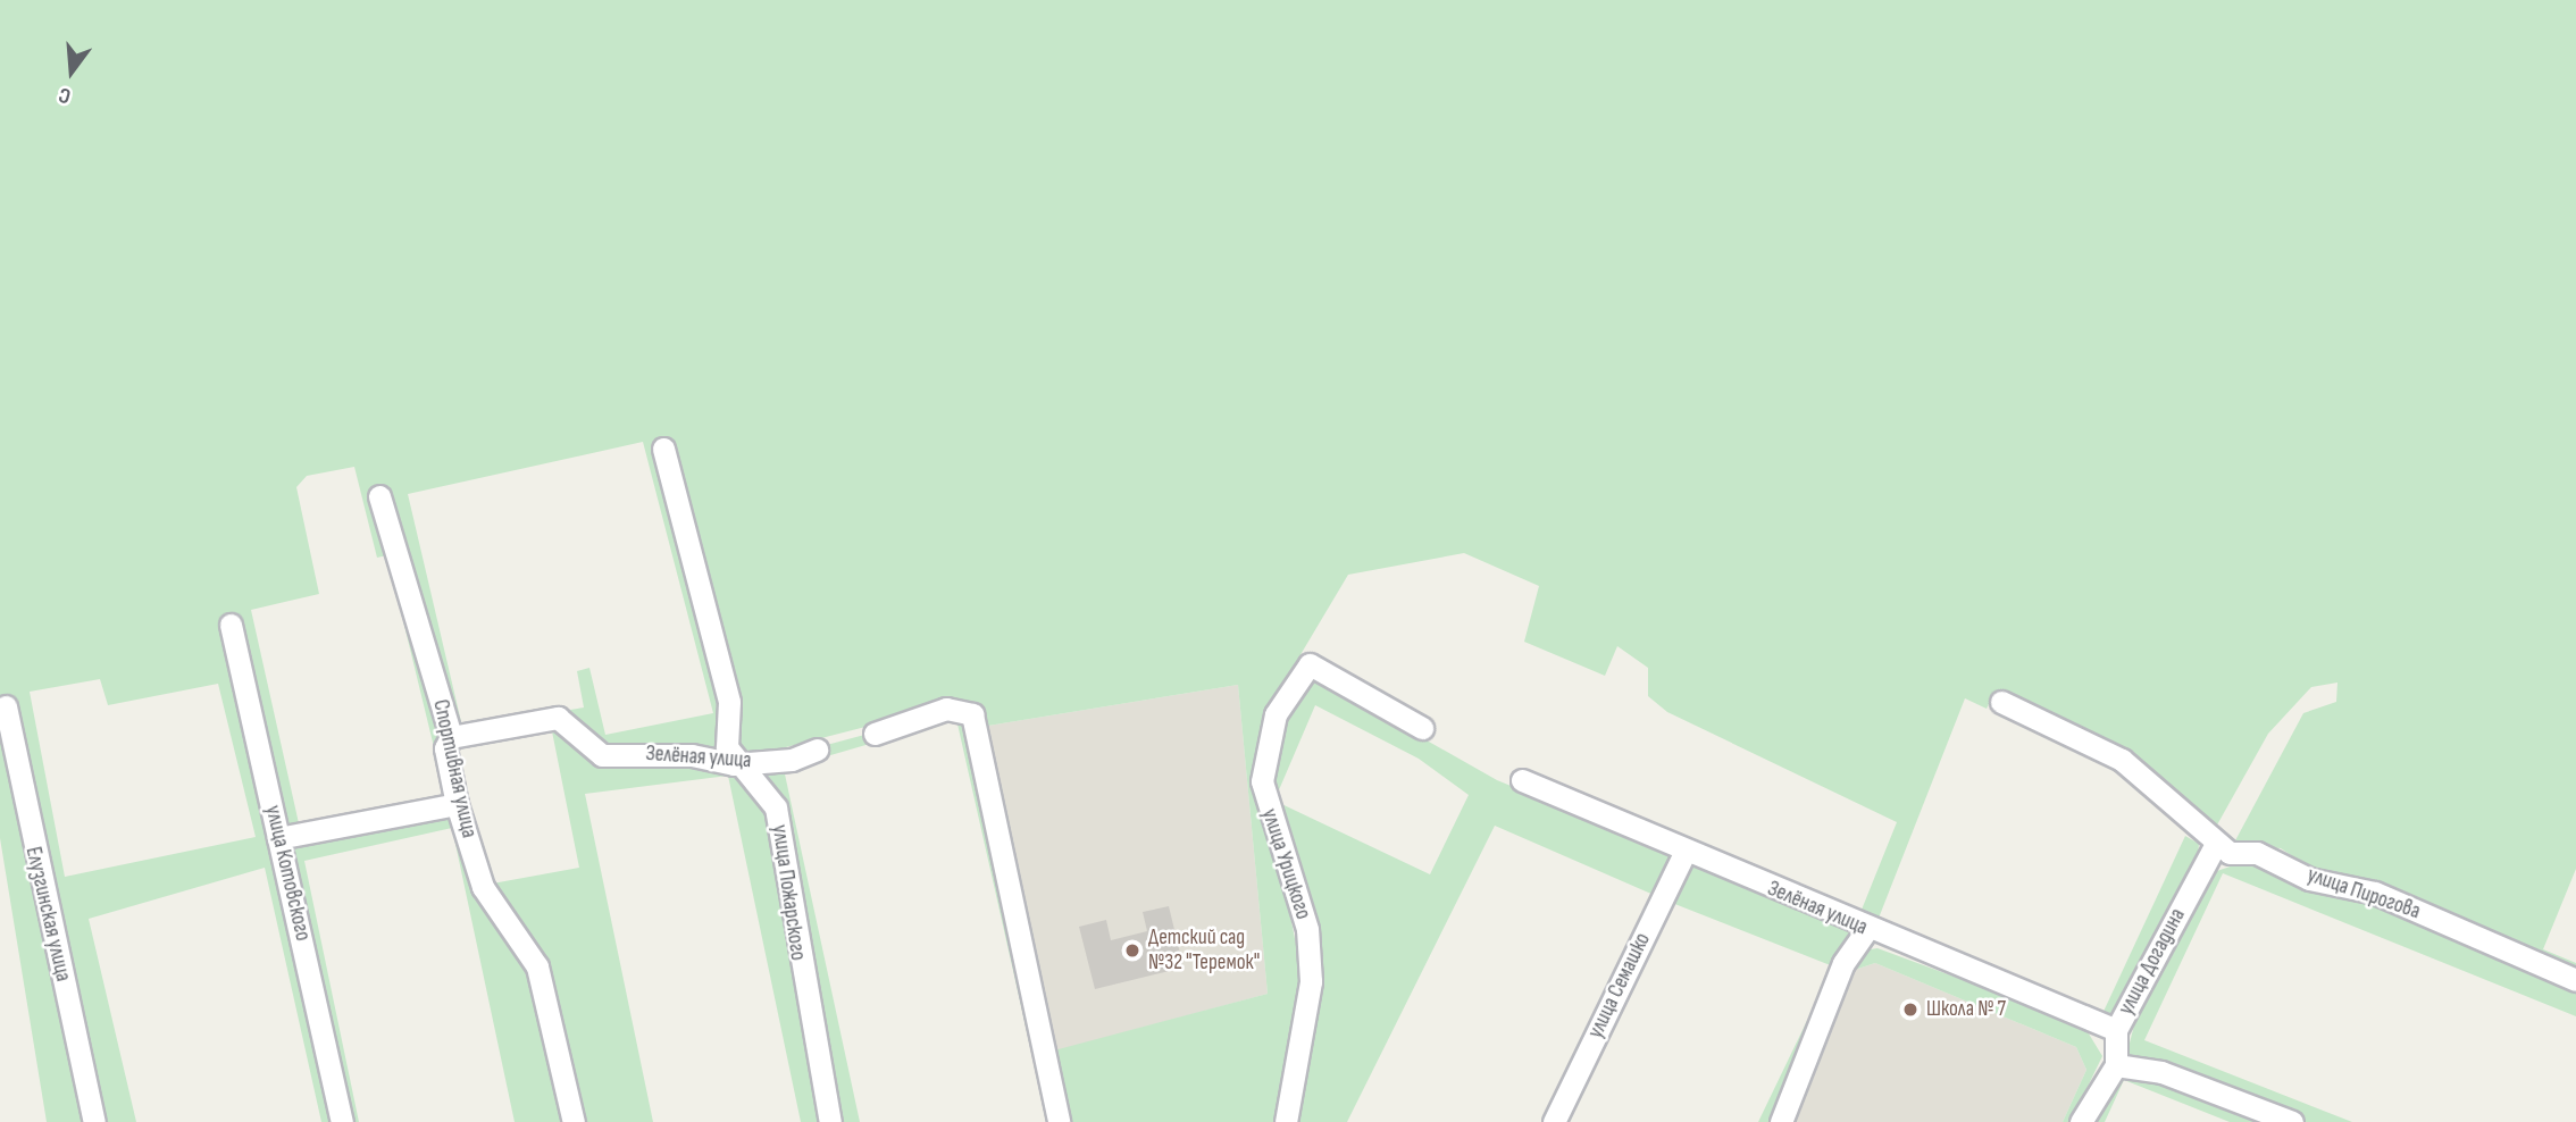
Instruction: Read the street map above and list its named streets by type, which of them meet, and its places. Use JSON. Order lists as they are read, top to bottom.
{
  "streets": {
    "street": [
      "Зелёная улица",
      "Спортивная улица",
      "улица Урицкого",
      "улица Котовского",
      "улица Пожарского",
      "улица Пирогова",
      "Елузгинская улица",
      "улица Догадина",
      "улица Семашко"
    ]
  },
  "crossings": [
    ["Зелёная улица", "Спортивная улица"],
    ["Зелёная улица", "улица Пожарского"],
    ["Зелёная улица", "улица Догадина"],
    ["Зелёная улица", "улица Семашко"],
    ["улица Пирогова", "улица Догадина"]
  ],
  "places": ["Детский сад №32 \"Теремок\"", "Школа № 7"],
  "north": "bottom"
}
